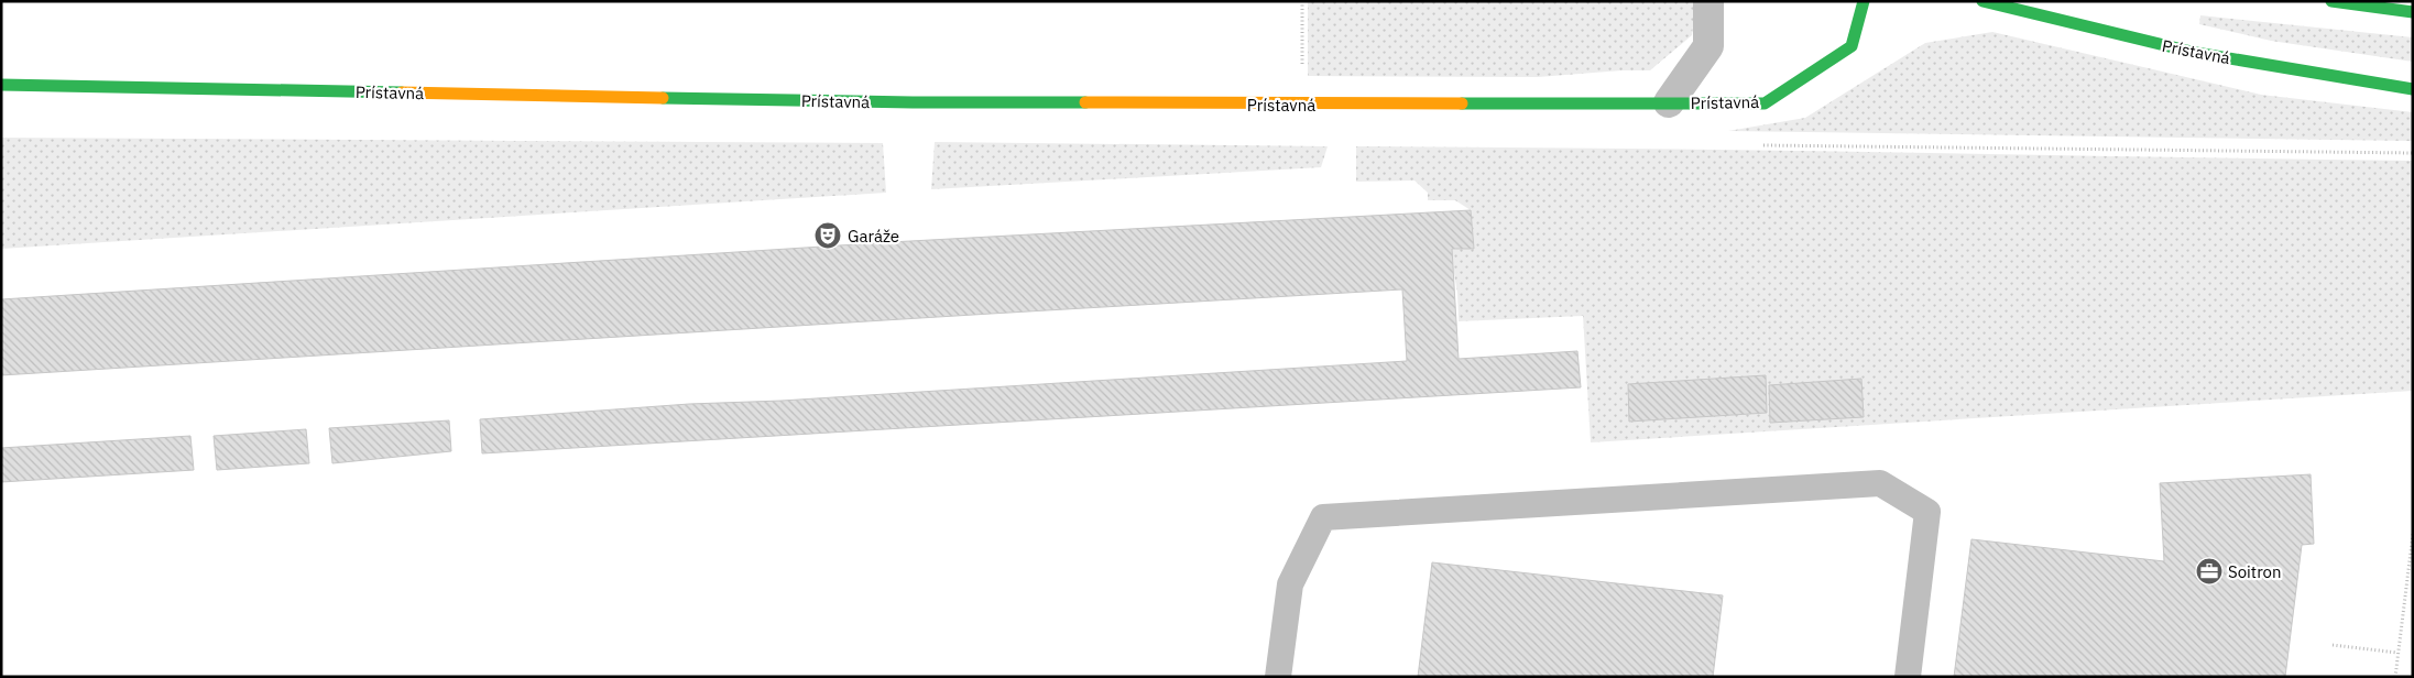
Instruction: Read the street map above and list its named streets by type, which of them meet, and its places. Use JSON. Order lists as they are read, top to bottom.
{
  "streets": {
    "street": ["Prístavná"]
  },
  "places": {
    "theatre": ["Garáže"],
    "office": ["Soitron"]
  }
}
